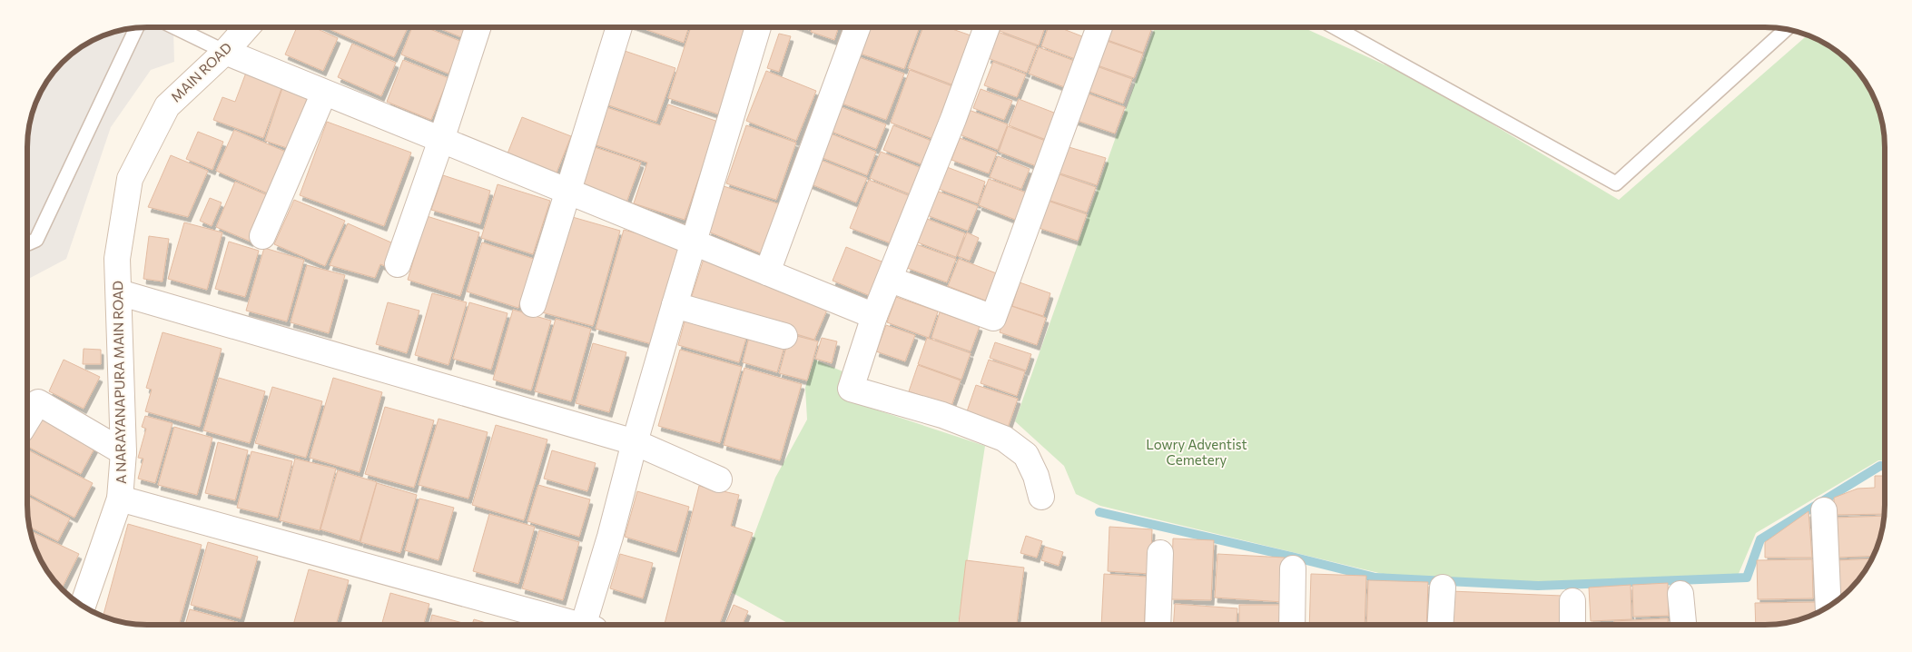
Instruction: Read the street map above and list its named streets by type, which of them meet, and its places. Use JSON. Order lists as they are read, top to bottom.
{
  "streets": {
    "street": ["MAIN ROAD", "A NARAYANAPURA MAIN ROAD"]
  },
  "crossings": [
    ["MAIN ROAD", "A NARAYANAPURA MAIN ROAD"]
  ],
  "parks": ["Lowry Adventist Cemetery"]
}
